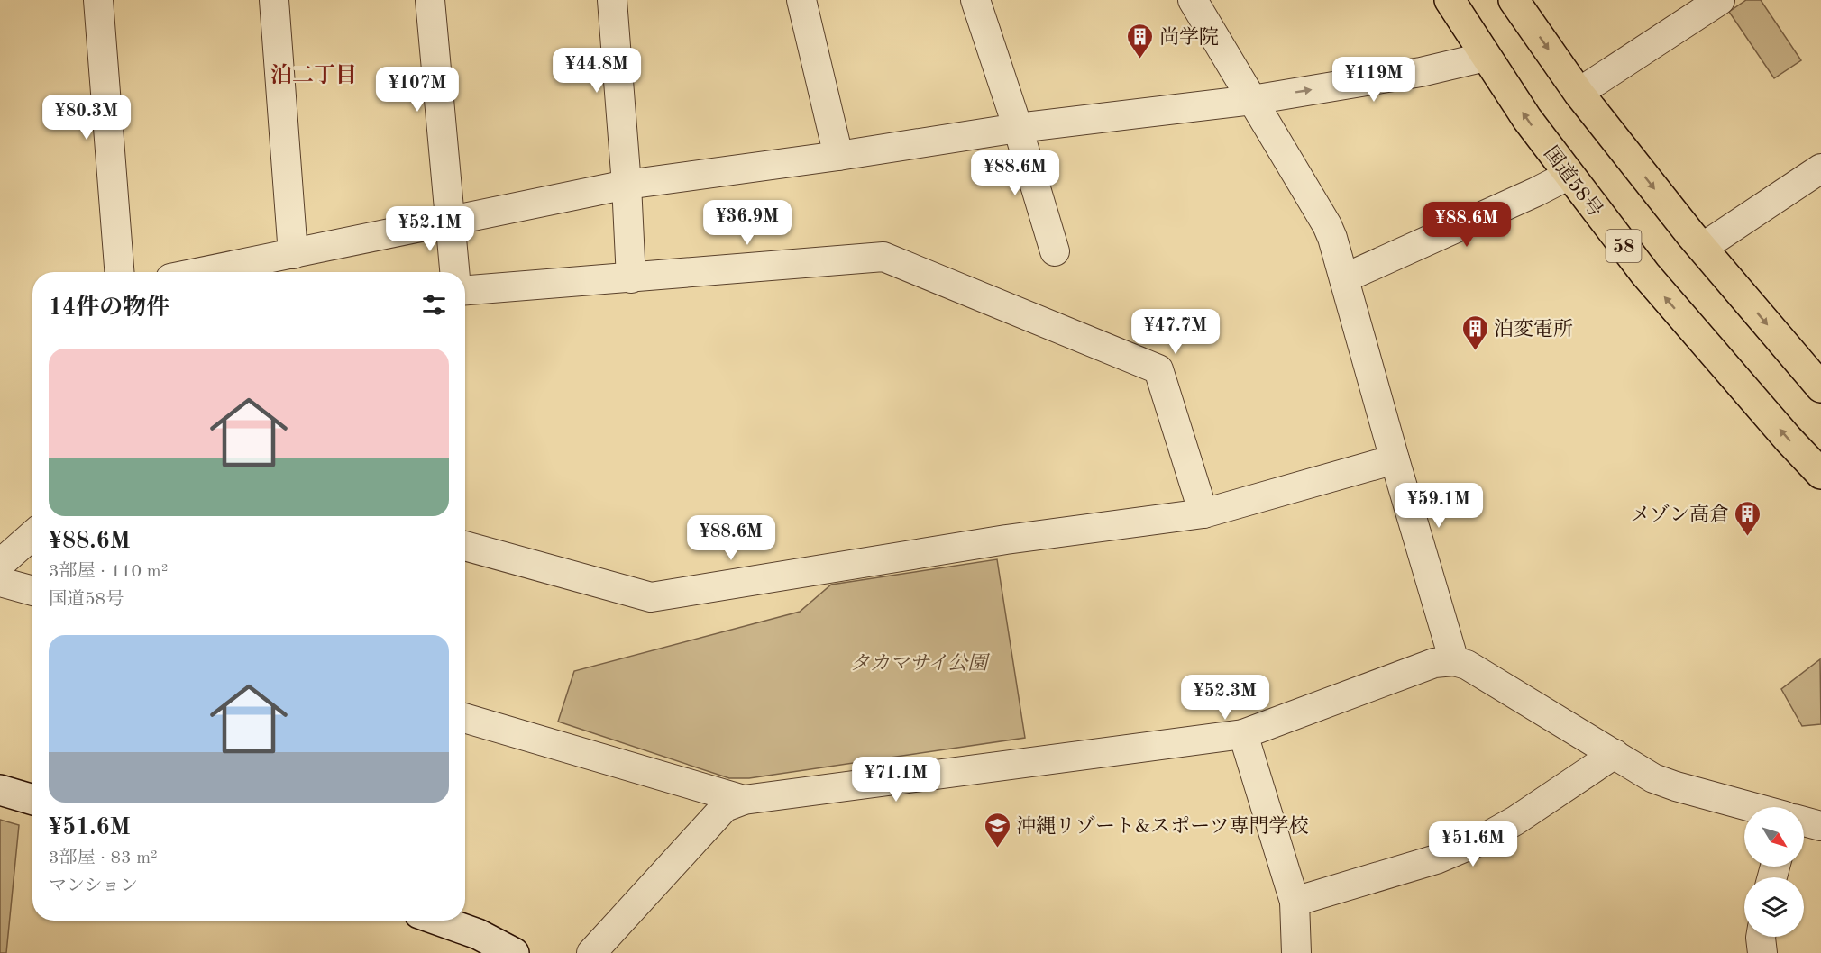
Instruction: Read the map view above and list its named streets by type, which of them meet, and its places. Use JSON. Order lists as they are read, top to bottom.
{
  "streets": {
    "highway": ["国道58号", "58"]
  },
  "districts": ["泊二丁目"],
  "parks": ["タカマサイ公園"],
  "places": {
    "building": ["尚学院", "泊変電所", "メゾン高倉"],
    "school or university": ["沖縄リゾート&スポーツ専門学校"]
  },
  "north": "bottom right",
  "page": {
    "price": [
      "¥44.8M",
      "¥119M",
      "¥107M",
      "¥80.3M",
      "¥88.6M",
      "¥36.9M",
      "¥88.6M",
      "¥52.1M",
      "¥47.7M",
      "¥59.1M",
      "¥88.6M",
      "¥52.3M",
      "¥71.1M",
      "¥51.6M"
    ],
    "heading": "14件の物件",
    "list": [
      {
        "name": "¥88.6M",
        "note": "3部屋 · 110 m² · 国道58号"
      },
      {
        "name": "¥51.6M",
        "note": "3部屋 · 83 m² · マンション"
      }
    ]
  }
}
